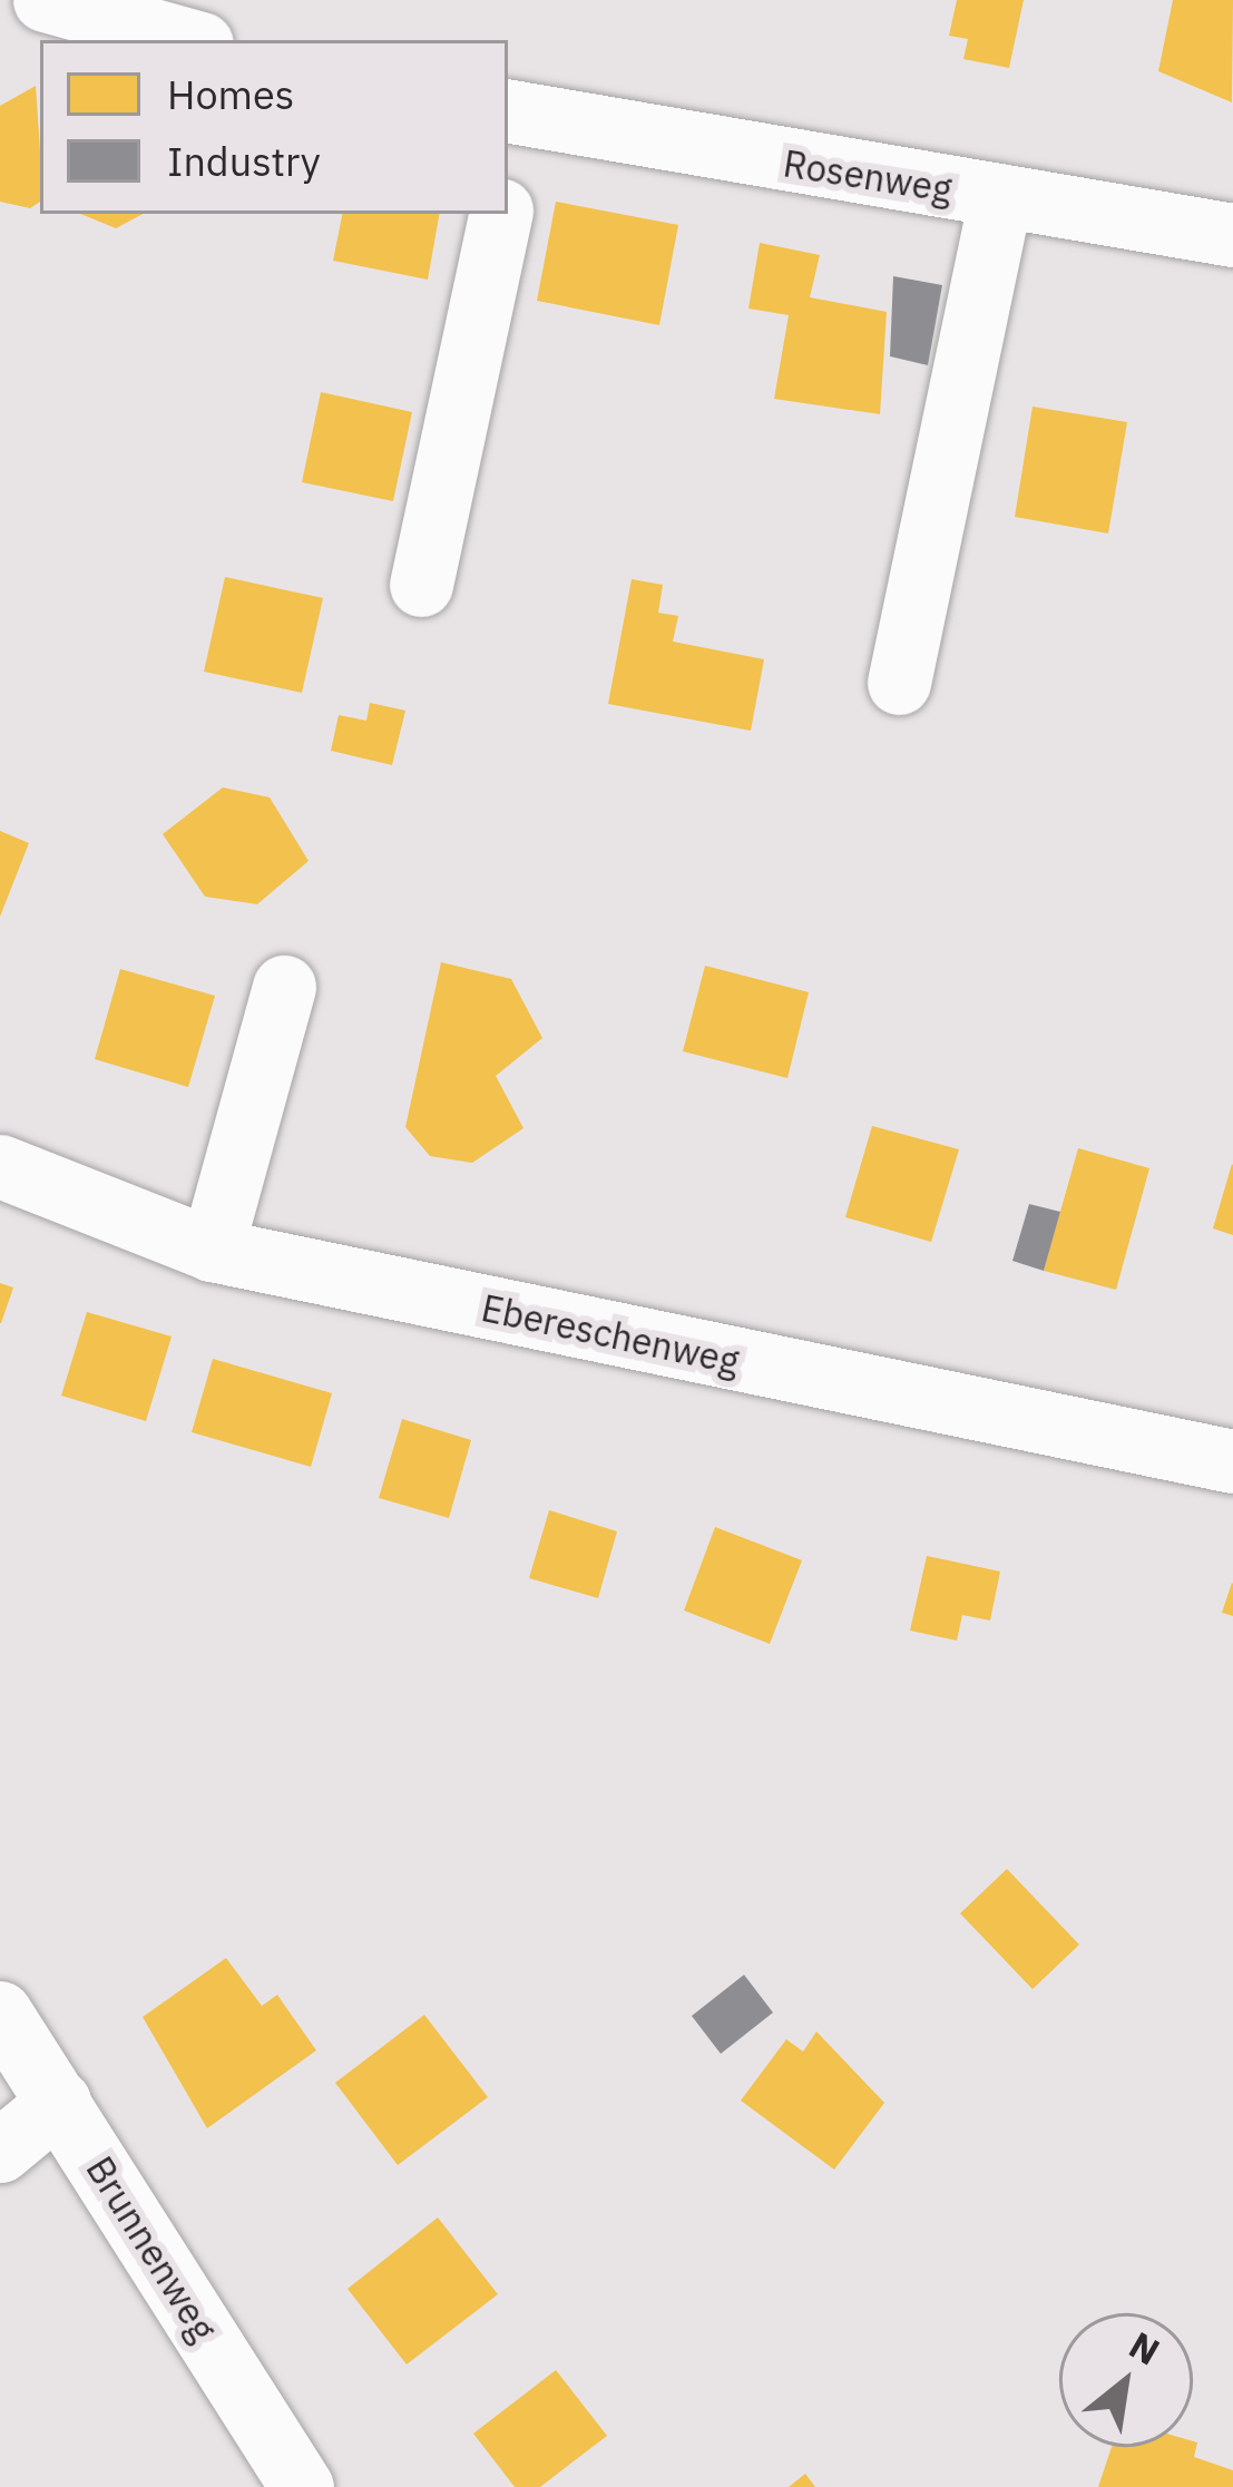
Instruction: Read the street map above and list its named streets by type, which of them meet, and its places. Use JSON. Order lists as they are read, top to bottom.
{
  "streets": {
    "street": ["Rosenweg", "Ebereschenweg", "Brunnenweg"]
  },
  "legend": ["Homes", "Industry"],
  "north": "top right"
}
